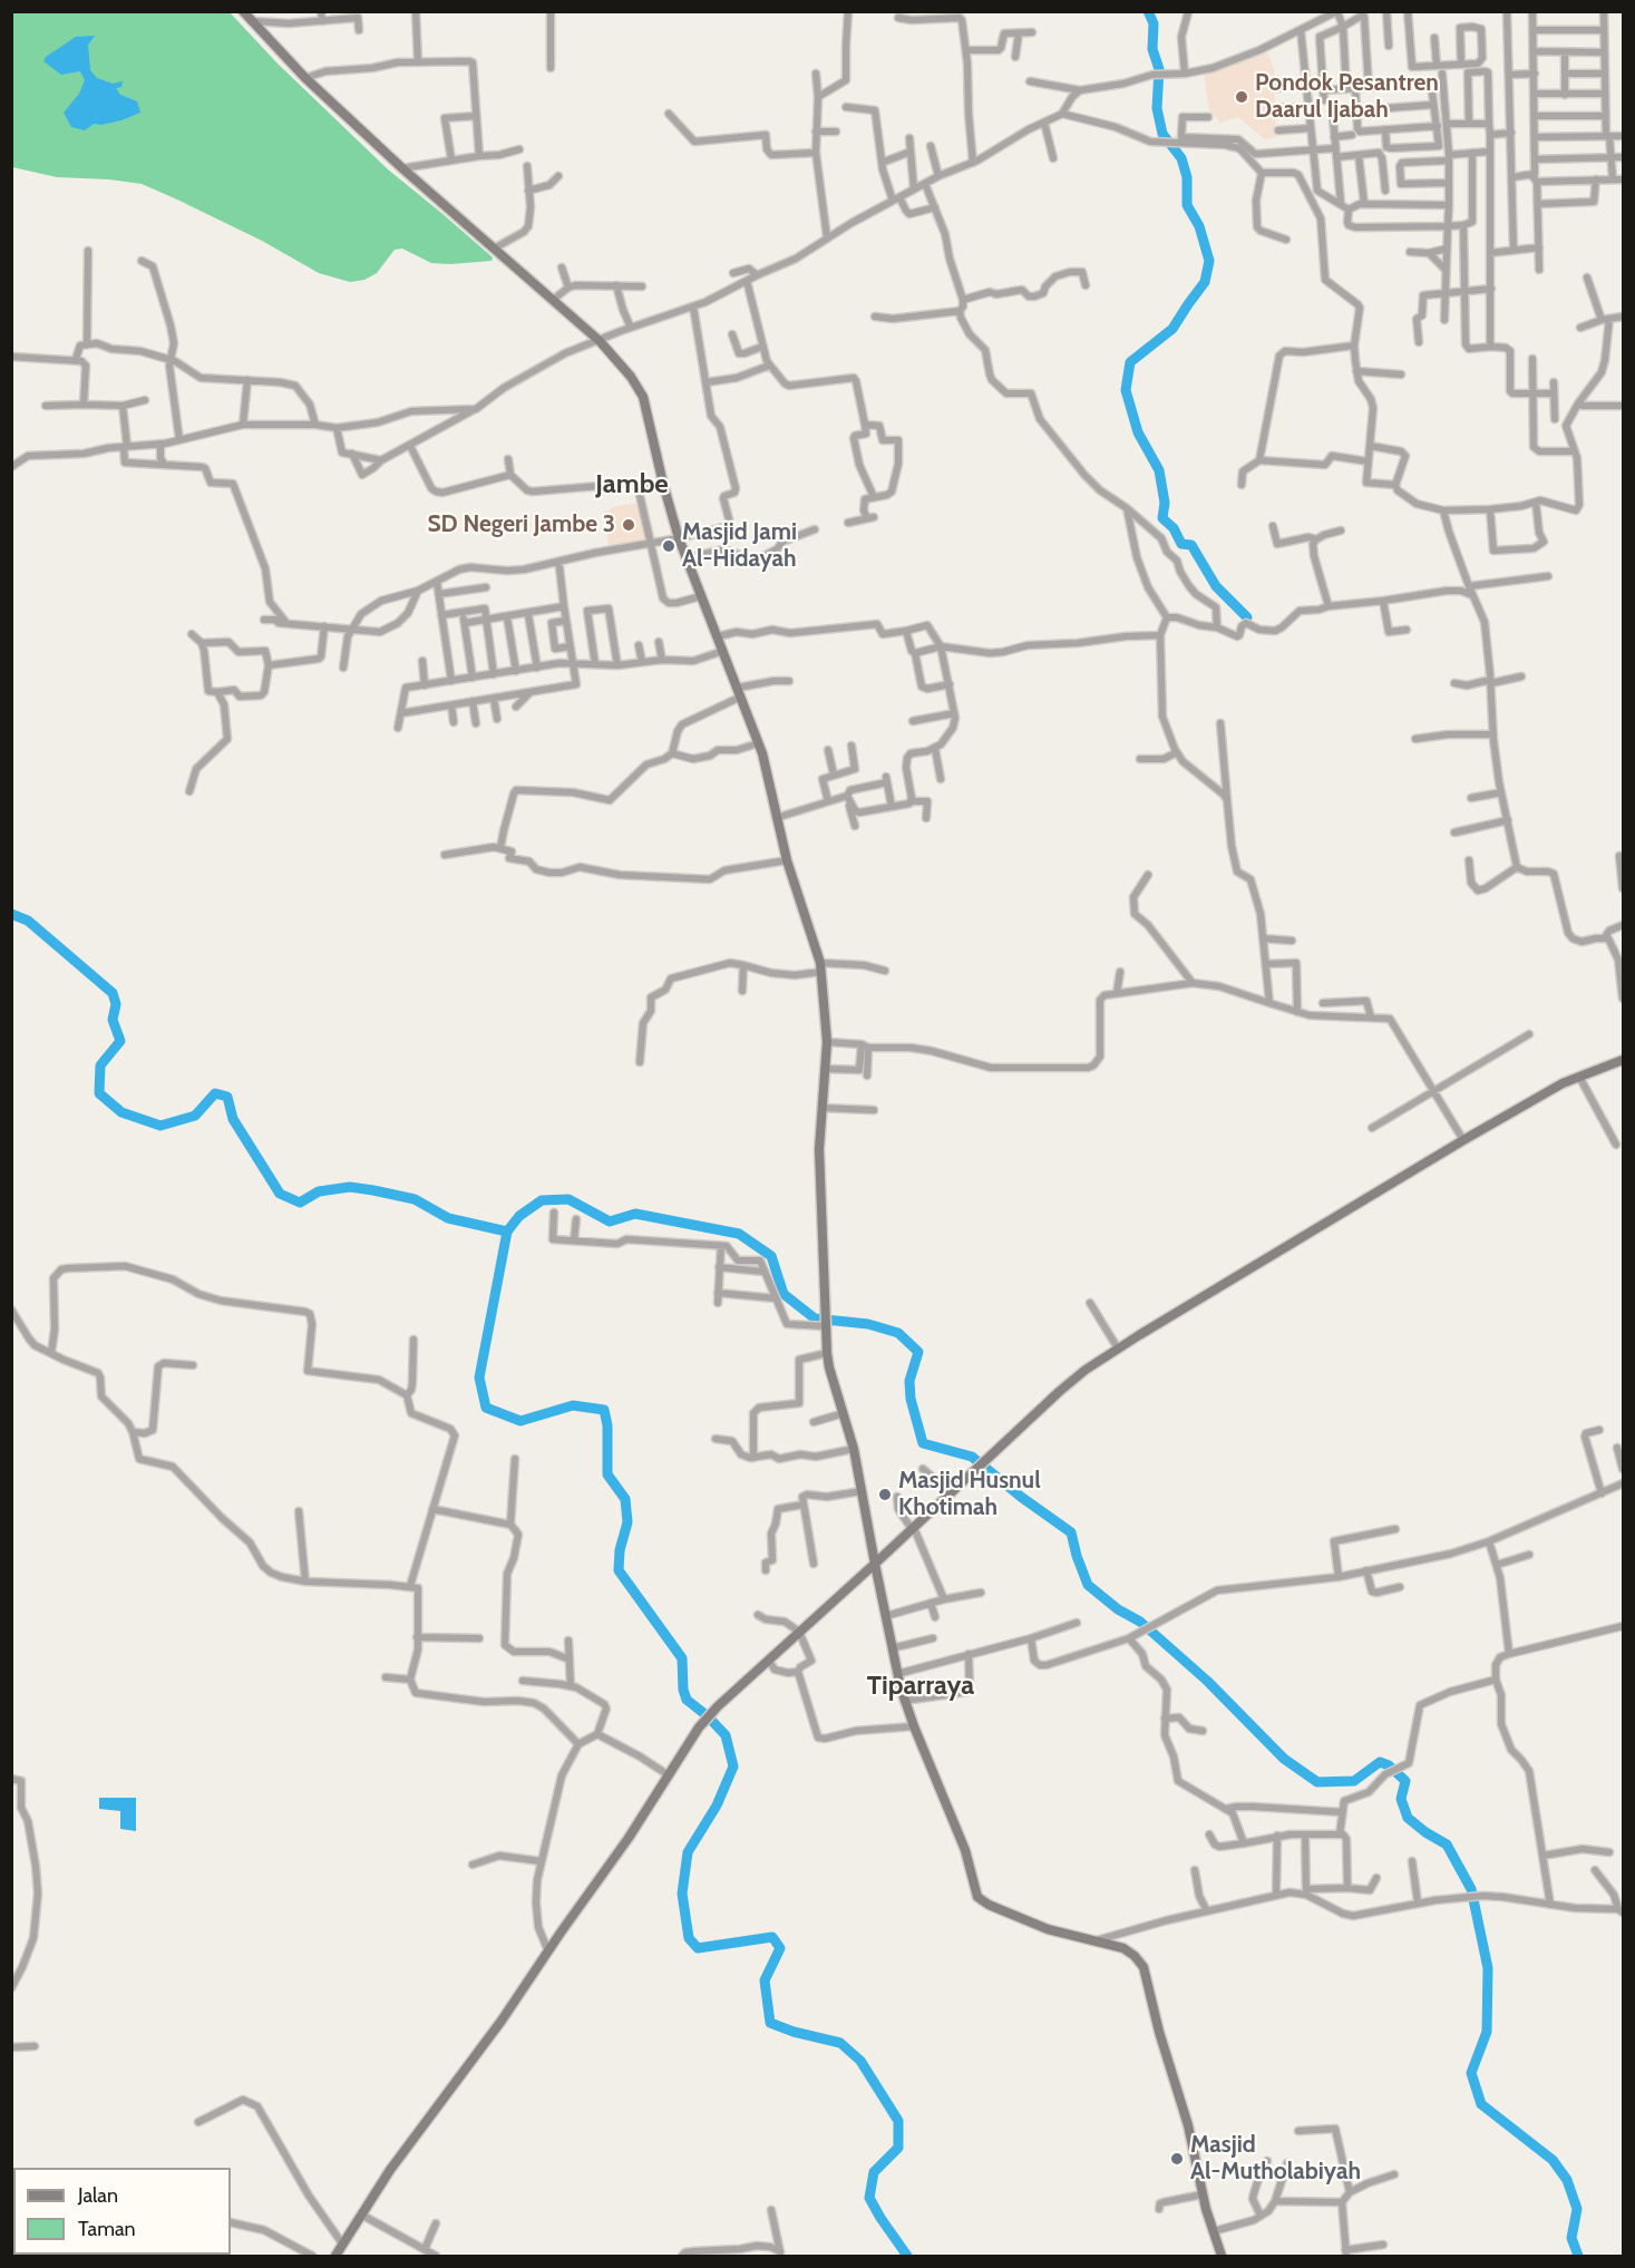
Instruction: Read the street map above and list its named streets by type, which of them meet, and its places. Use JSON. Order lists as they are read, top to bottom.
{
  "districts": ["Jambe", "Tiparraya"],
  "places": [
    "Pondok Pesantren Daarul Ijabah",
    "SD Negeri Jambe 3",
    "Masjid Jami Al-Hidayah",
    "Masjid Husnul Khotimah",
    "Masjid Al-Mutholabiyah"
  ],
  "legend": ["Jalan", "Taman"]
}
